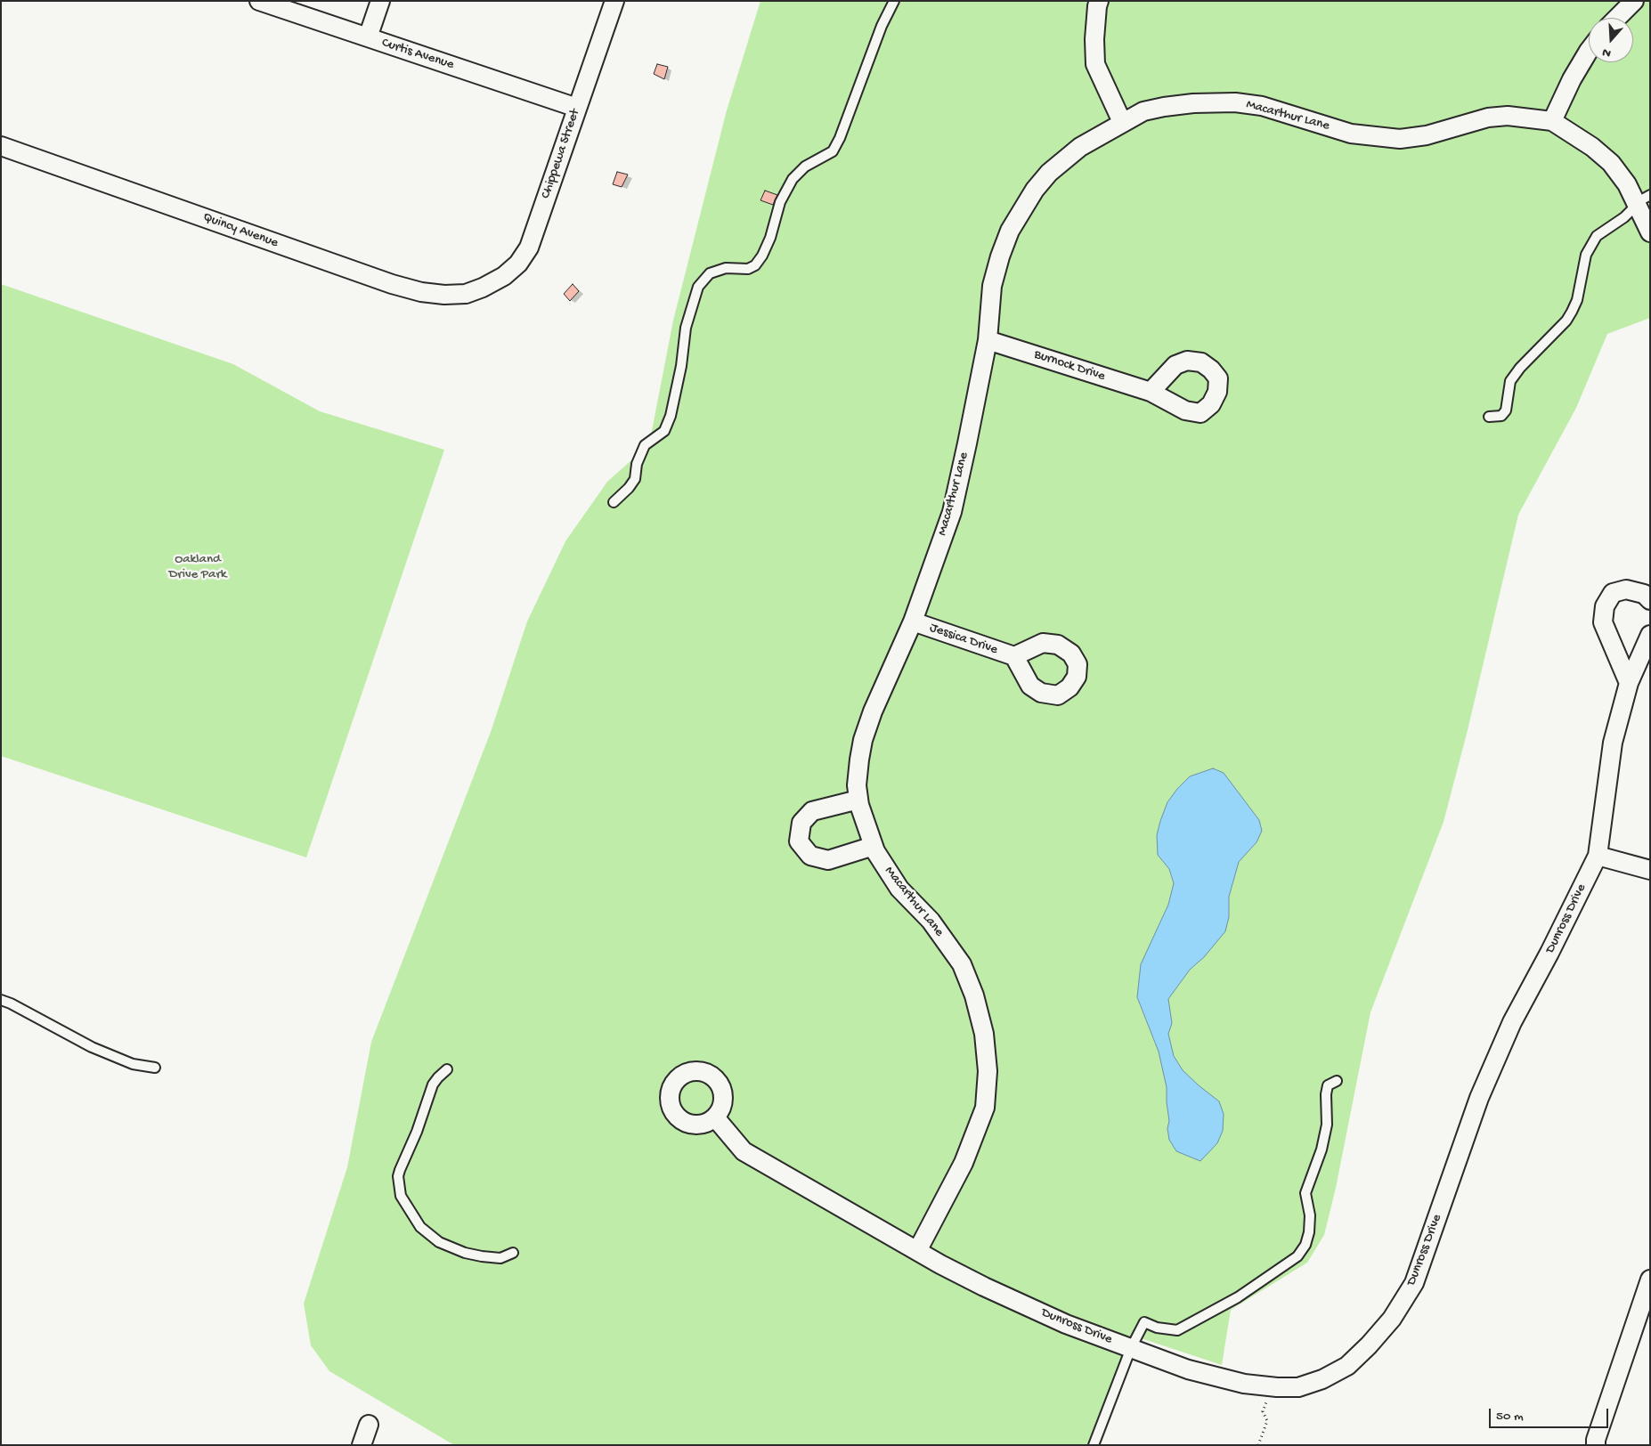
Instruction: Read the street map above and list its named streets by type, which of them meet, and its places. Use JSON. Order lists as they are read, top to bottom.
{
  "streets": {
    "street": [
      "Curtis Avenue",
      "Macarthur Lane",
      "Chippewa Street",
      "Quincy Avenue",
      "Burnock Drive",
      "Jessica Drive",
      "Dunross Drive"
    ]
  },
  "crossings": [
    ["Curtis Avenue", "Chippewa Street"],
    ["Macarthur Lane", "Burnock Drive"],
    ["Macarthur Lane", "Jessica Drive"],
    ["Macarthur Lane", "Dunross Drive"],
    ["Chippewa Street", "Quincy Avenue"]
  ],
  "parks": ["Oakland Drive Park"],
  "scale_bar": "50 m",
  "north": "bottom"
}
